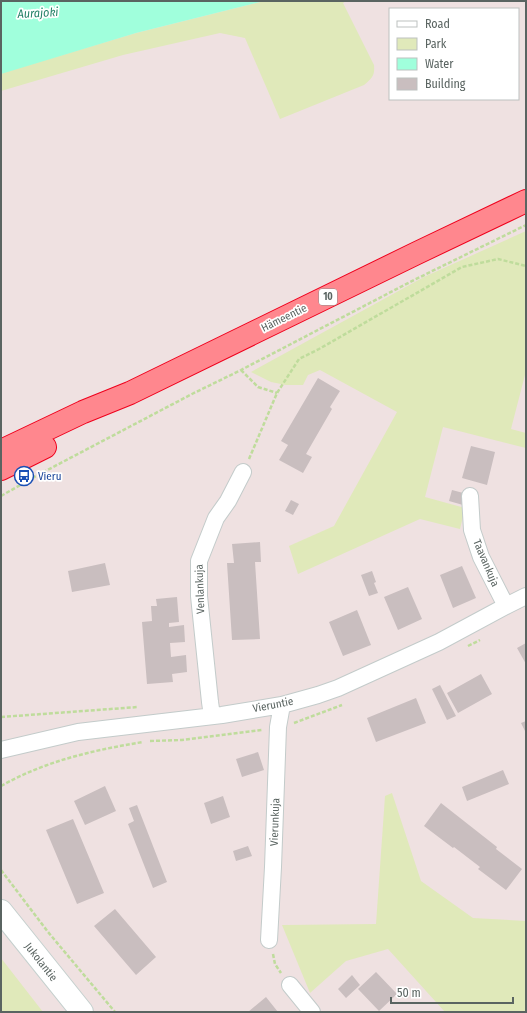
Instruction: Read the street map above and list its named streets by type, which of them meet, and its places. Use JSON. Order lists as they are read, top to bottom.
{
  "streets": {
    "highway": ["10", "Hämeentie"],
    "street": [
      "Taavankuja",
      "Venlankuja",
      "Vieruntie",
      "Vierunkuja",
      "Jukolantie"
    ]
  },
  "crossings": [
    ["Taavankuja", "Vieruntie"],
    ["Venlankuja", "Vieruntie"],
    ["Vieruntie", "Vierunkuja"]
  ],
  "water": ["Aurajoki"],
  "places": {
    "bus stop": ["Vieru"]
  },
  "legend": [
    "Road",
    "Park",
    "Water",
    "Building"
  ],
  "scale_bar": "50 m"
}
